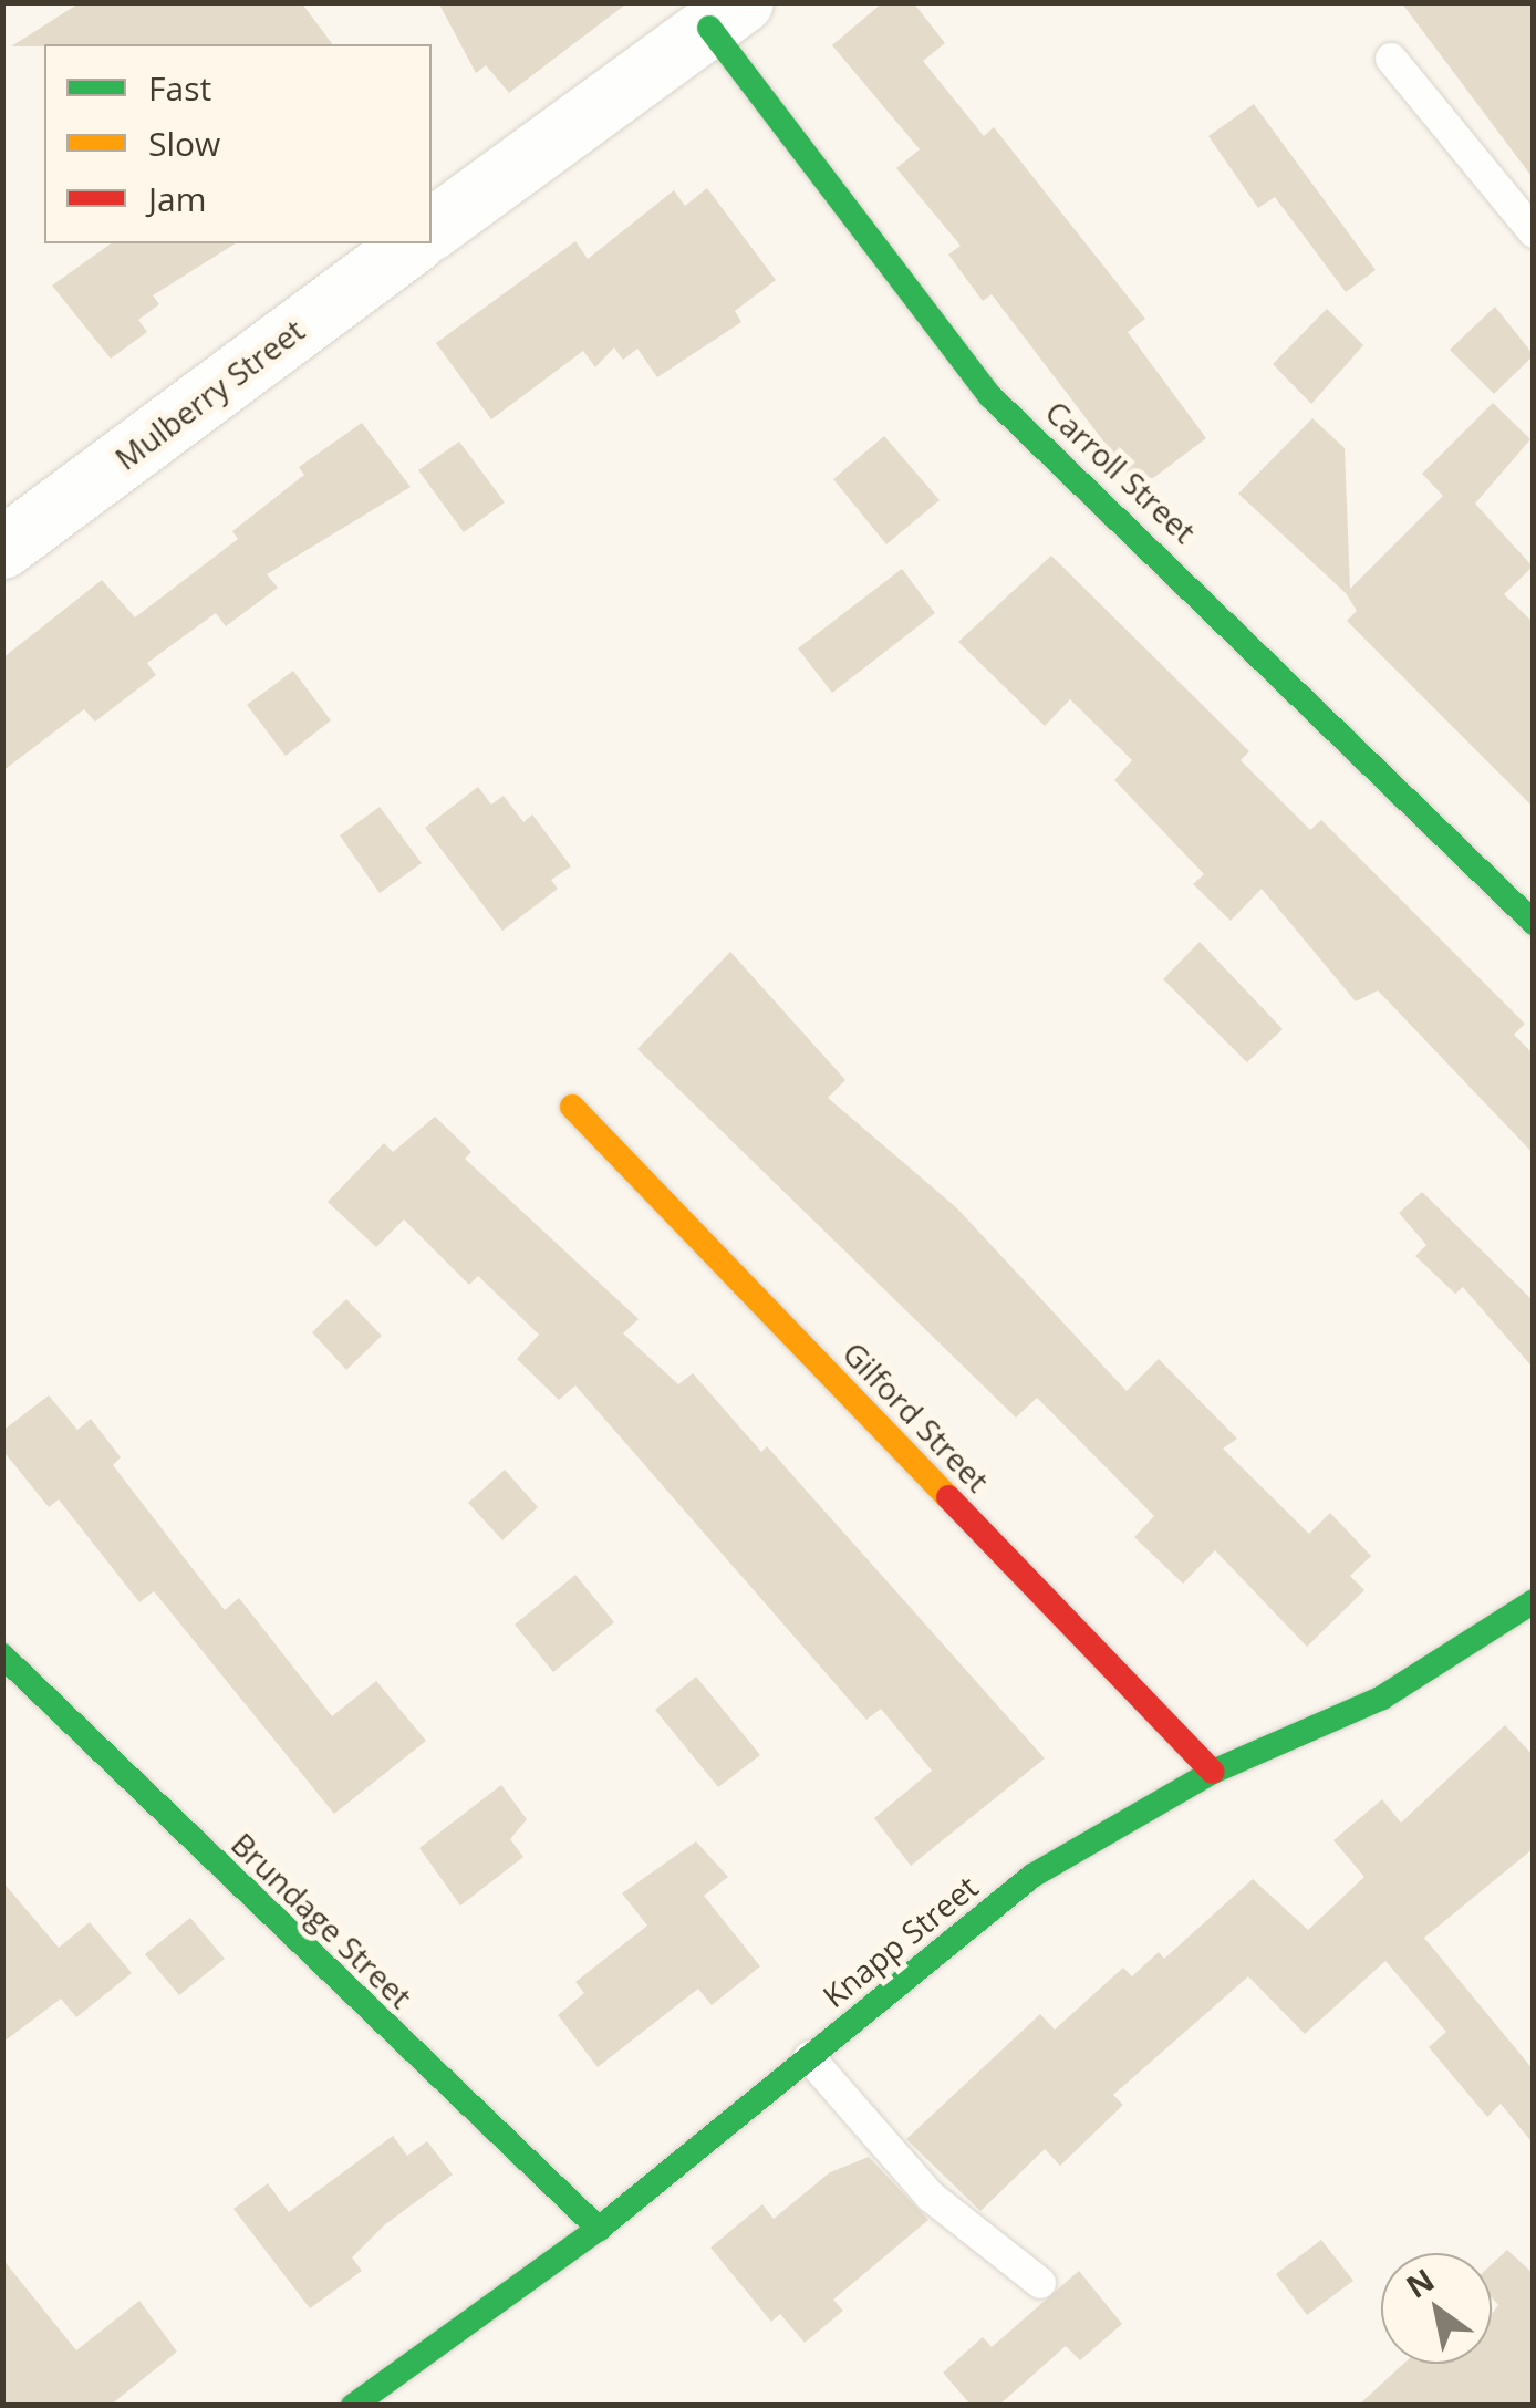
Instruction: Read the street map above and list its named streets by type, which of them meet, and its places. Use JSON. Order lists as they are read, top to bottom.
{
  "streets": {
    "street": [
      "Mulberry Street",
      "Carroll Street",
      "Gilford Street",
      "Brundage Street",
      "Knapp Street"
    ]
  },
  "crossings": [
    ["Gilford Street", "Knapp Street"],
    ["Brundage Street", "Knapp Street"]
  ],
  "legend": ["Fast", "Slow", "Jam"],
  "north": "top left"
}
